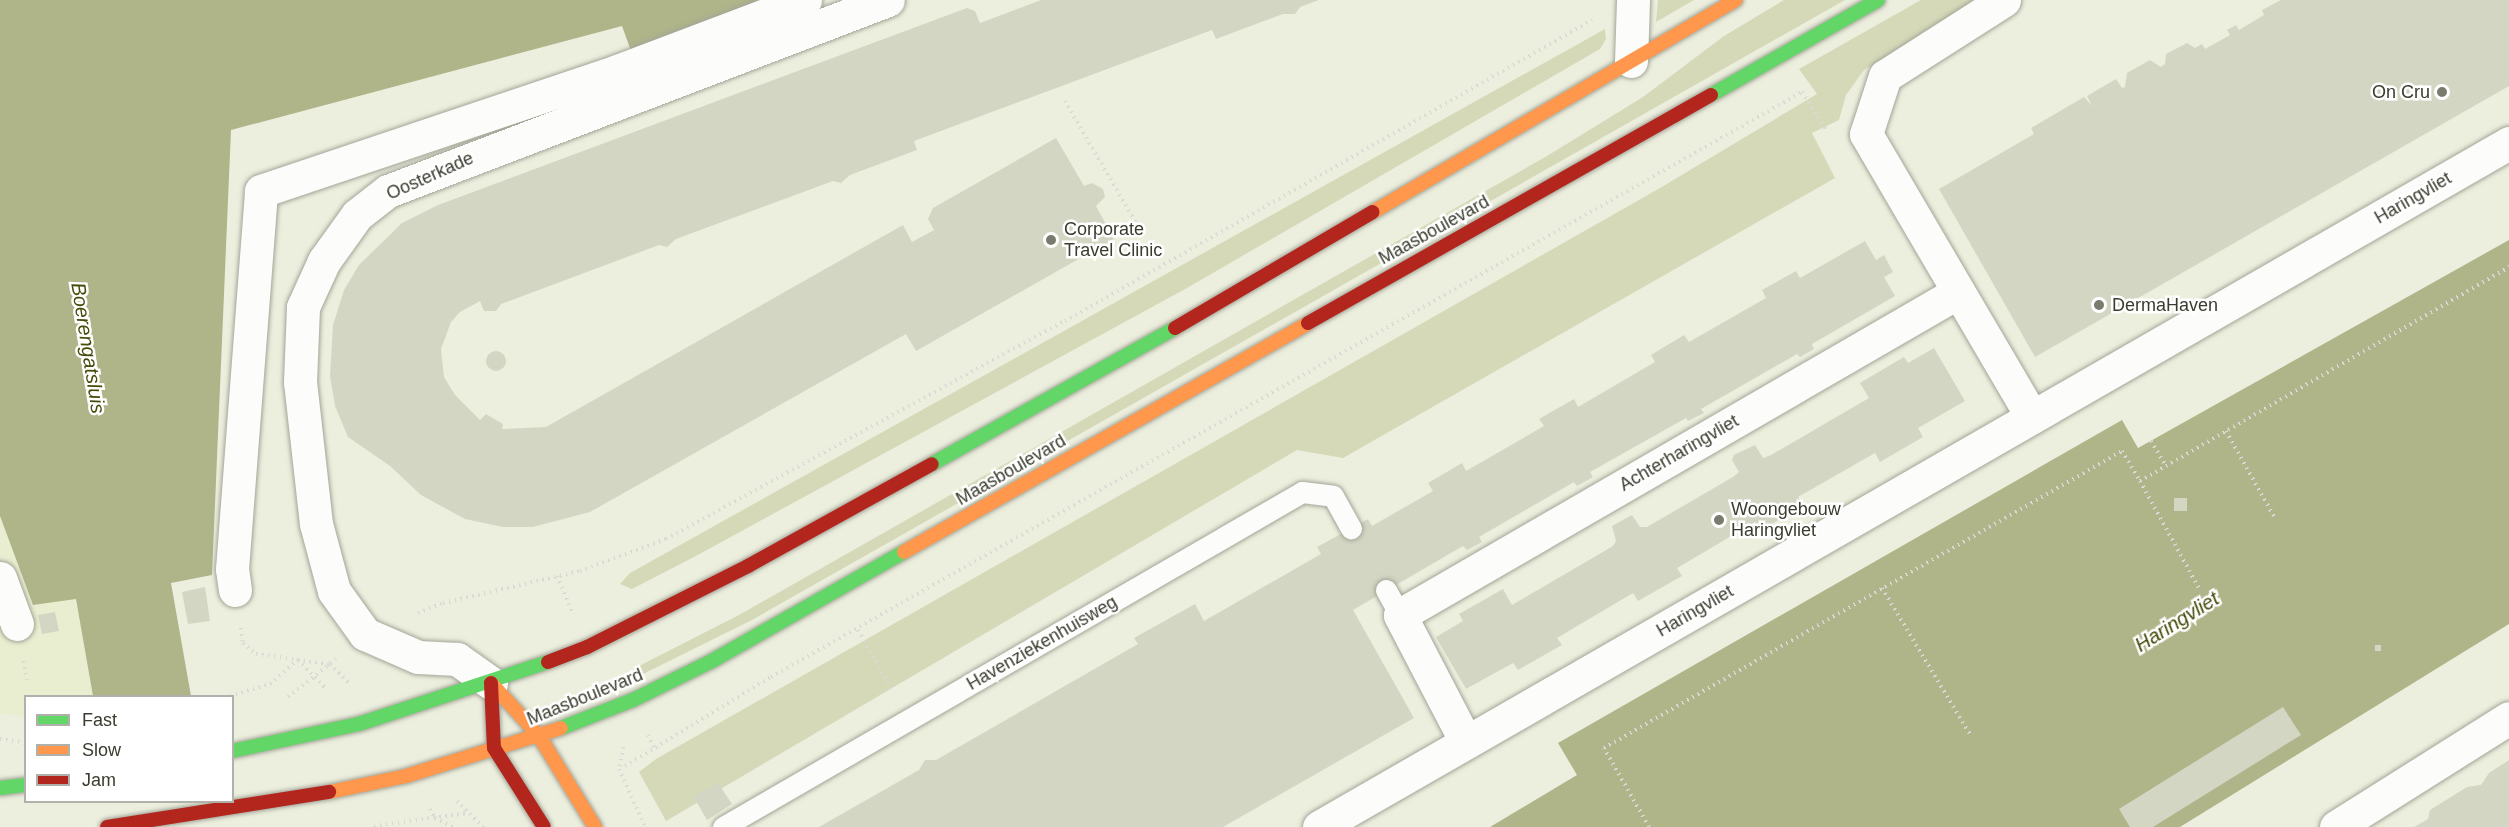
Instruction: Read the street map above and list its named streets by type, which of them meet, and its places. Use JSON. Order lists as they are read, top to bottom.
{
  "streets": {
    "main road": ["Maasboulevard"],
    "street": ["Oosterkade", "Haringvliet", "Achterharingvliet"],
    "lane": ["Havenziekenhuisweg"]
  },
  "crossings": [
    ["Haringvliet", "Achterharingvliet"]
  ],
  "water": ["Boerengatsluis", "Haringvliet"],
  "places": [
    "On Cru",
    "Corporate Travel Clinic",
    "DermaHaven",
    "Woongebouw Haringvliet"
  ],
  "legend": ["Fast", "Slow", "Jam"]
}
